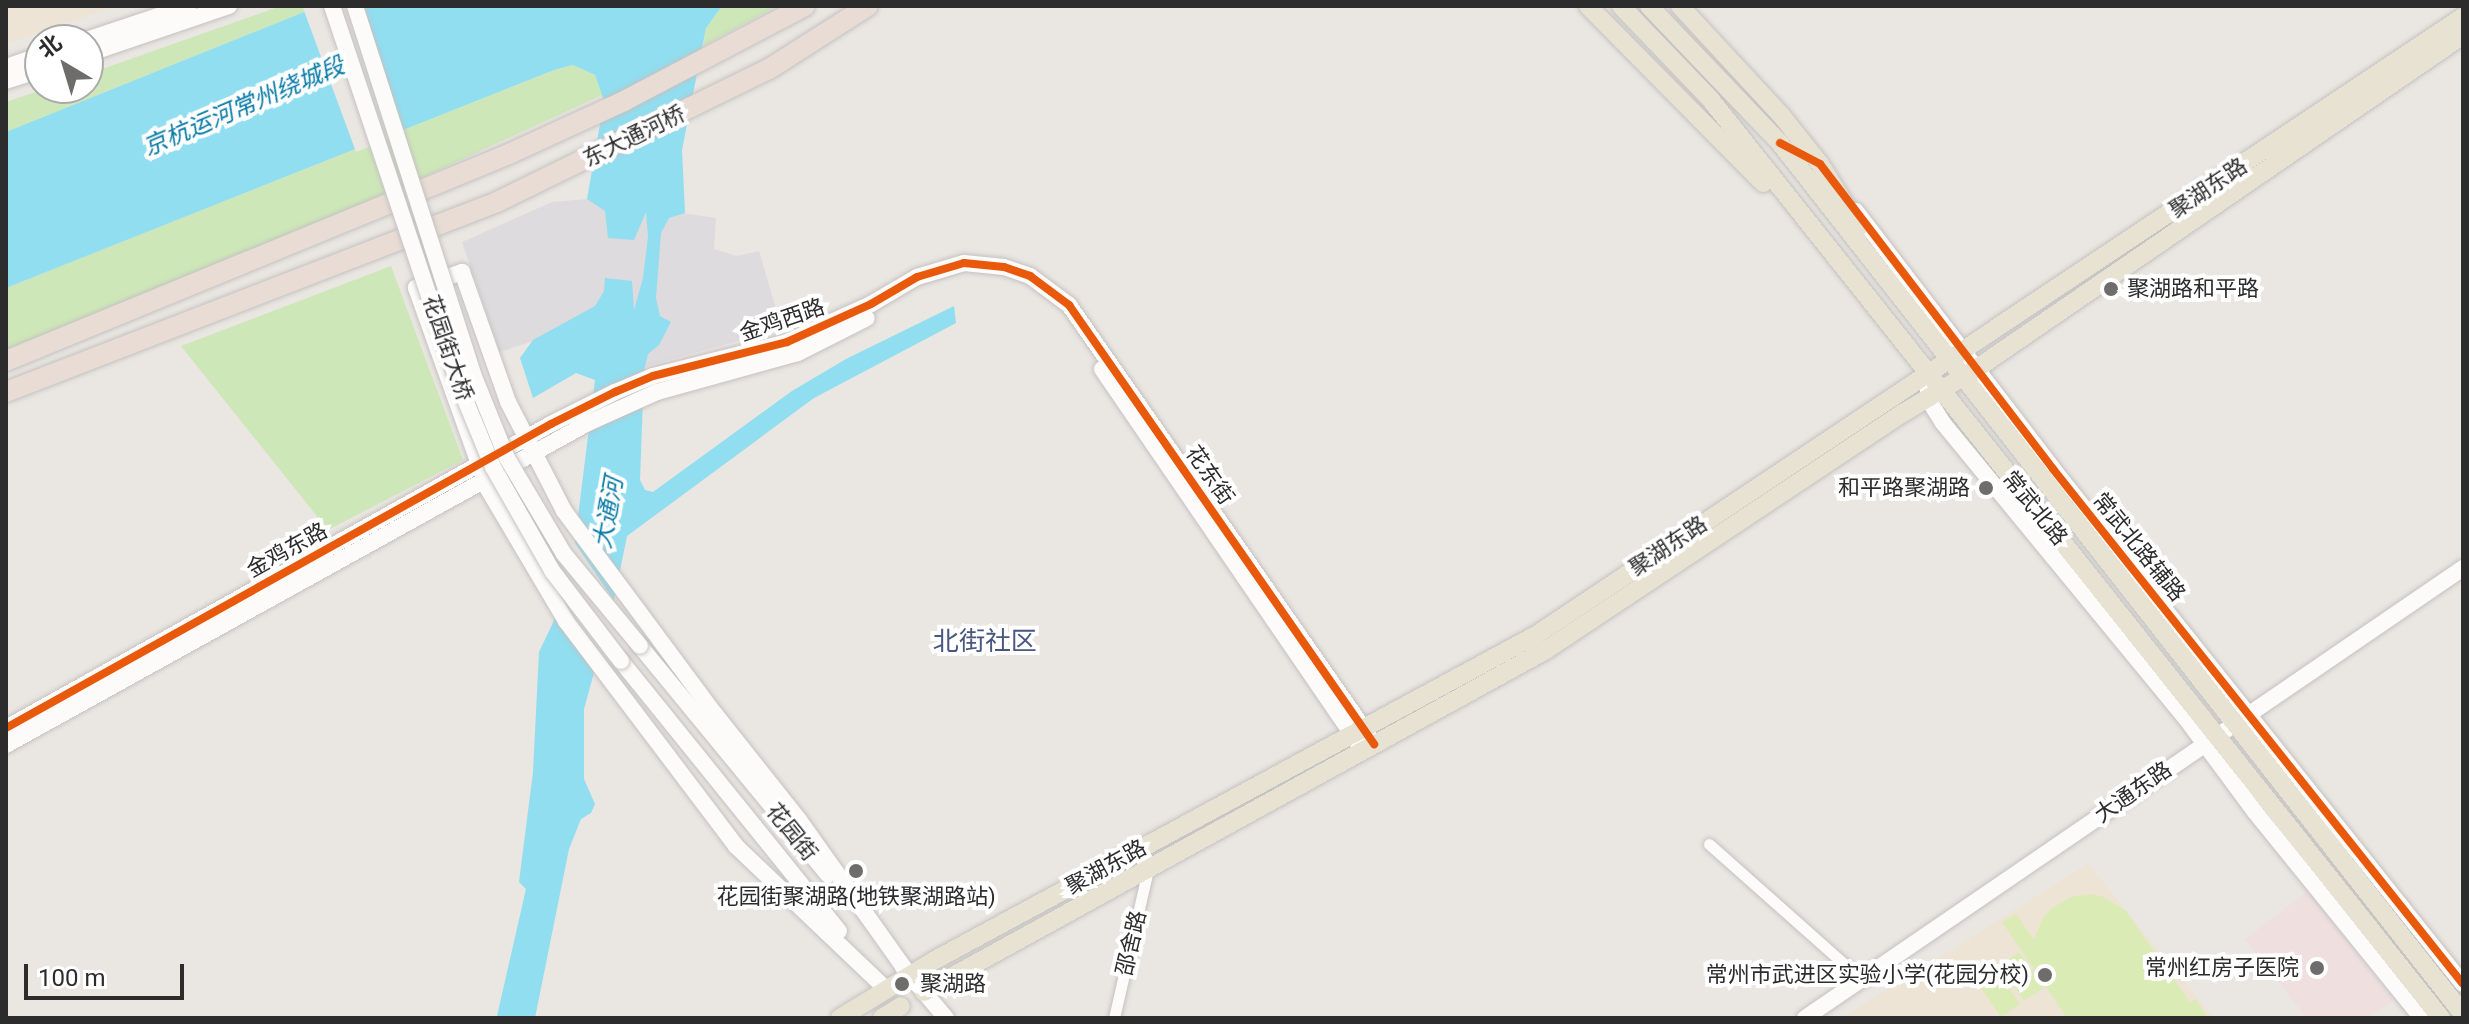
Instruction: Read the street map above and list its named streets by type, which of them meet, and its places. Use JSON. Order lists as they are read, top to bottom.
{
  "streets": {
    "highway": ["东大通河桥"],
    "main road": [
      "聚湖东路",
      "金鸡西路",
      "花园街大桥",
      "花东街",
      "常武北路",
      "金鸡东路",
      "大通东路",
      "花园街"
    ],
    "street": ["邵舍路"],
    "cycle path": ["常武北路辅路"]
  },
  "crossings": [
    ["聚湖东路", "花东街"],
    ["聚湖东路", "常武北路"],
    ["聚湖东路", "花园街"],
    ["聚湖东路", "邵舍路"],
    ["金鸡西路", "花东街"],
    ["金鸡西路", "金鸡东路"],
    ["花园街大桥", "花园街"],
    ["常武北路", "大通东路"]
  ],
  "districts": ["北街社区"],
  "water": ["京杭运河常州绕城段", "大通河"],
  "places": [
    "聚湖路和平路",
    "和平路聚湖路",
    "花园街聚湖路(地铁聚湖路站)",
    "常州红房子医院",
    "常州市武进区实验小学(花园分校)",
    "聚湖路"
  ],
  "scale_bar": "100 m",
  "north": "top left"
}
